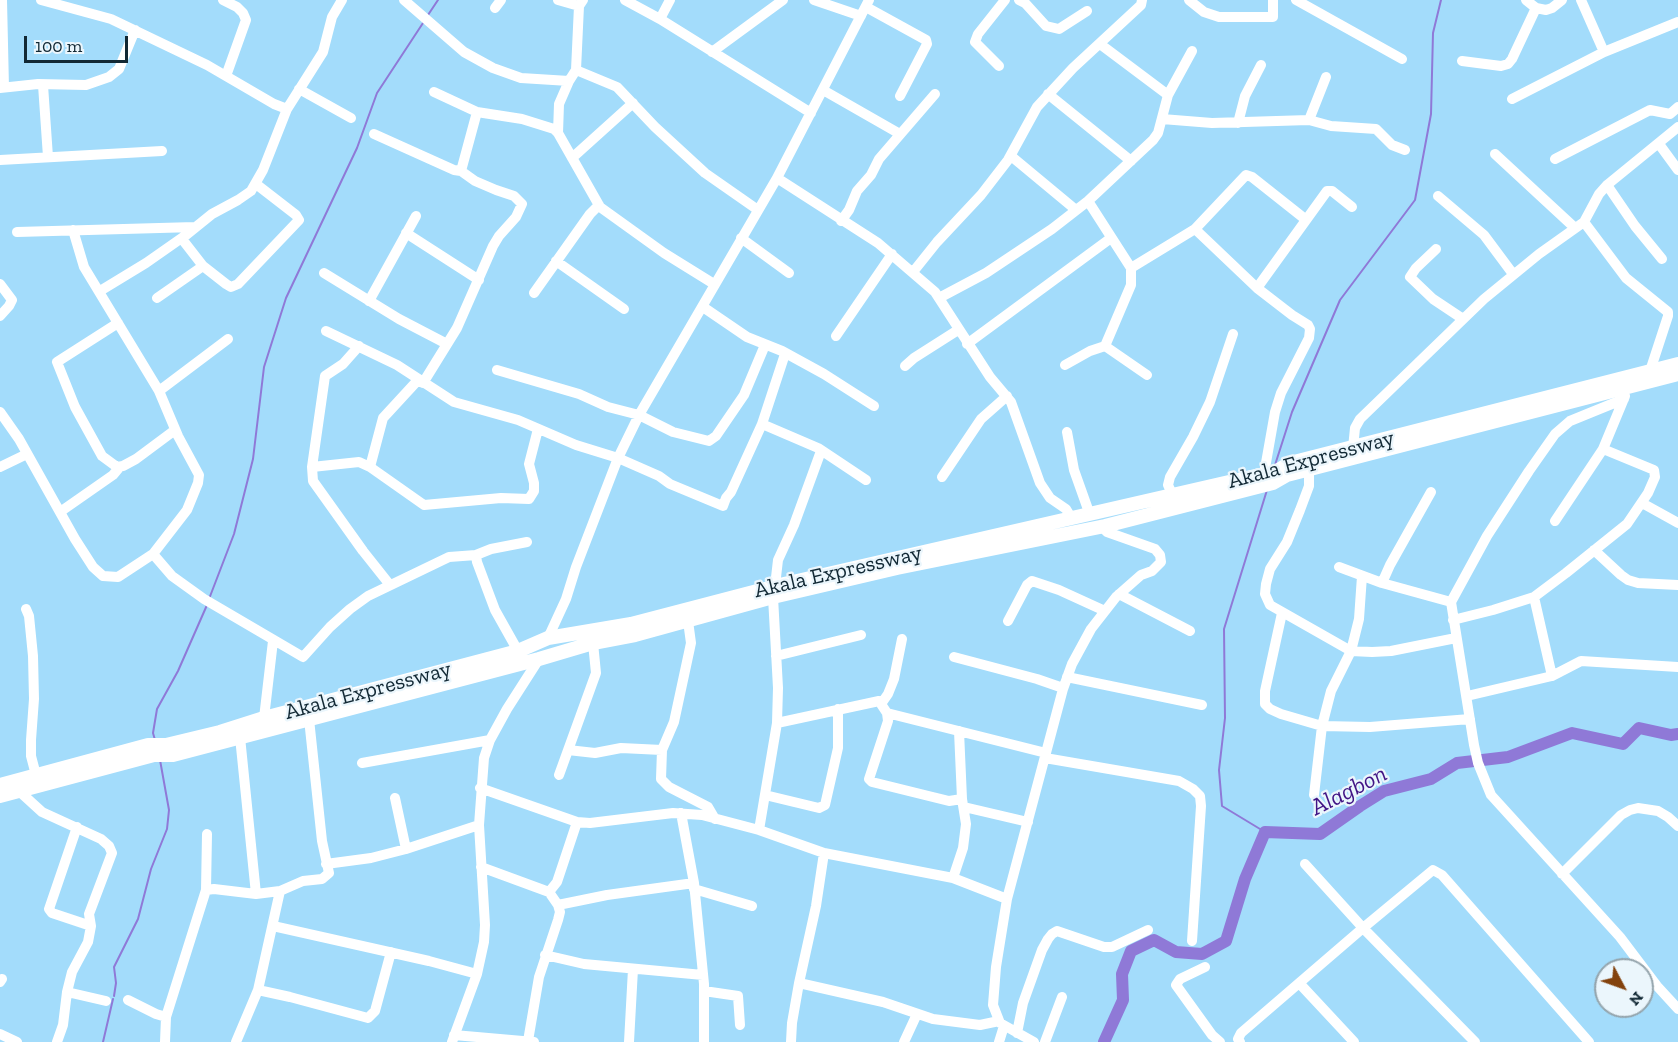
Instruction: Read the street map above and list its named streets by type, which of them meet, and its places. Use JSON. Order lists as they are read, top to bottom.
{
  "streets": {
    "main road": ["Akala Expressway"]
  },
  "water": ["Alagbon"],
  "scale_bar": "100 m",
  "north": "bottom right"
}
